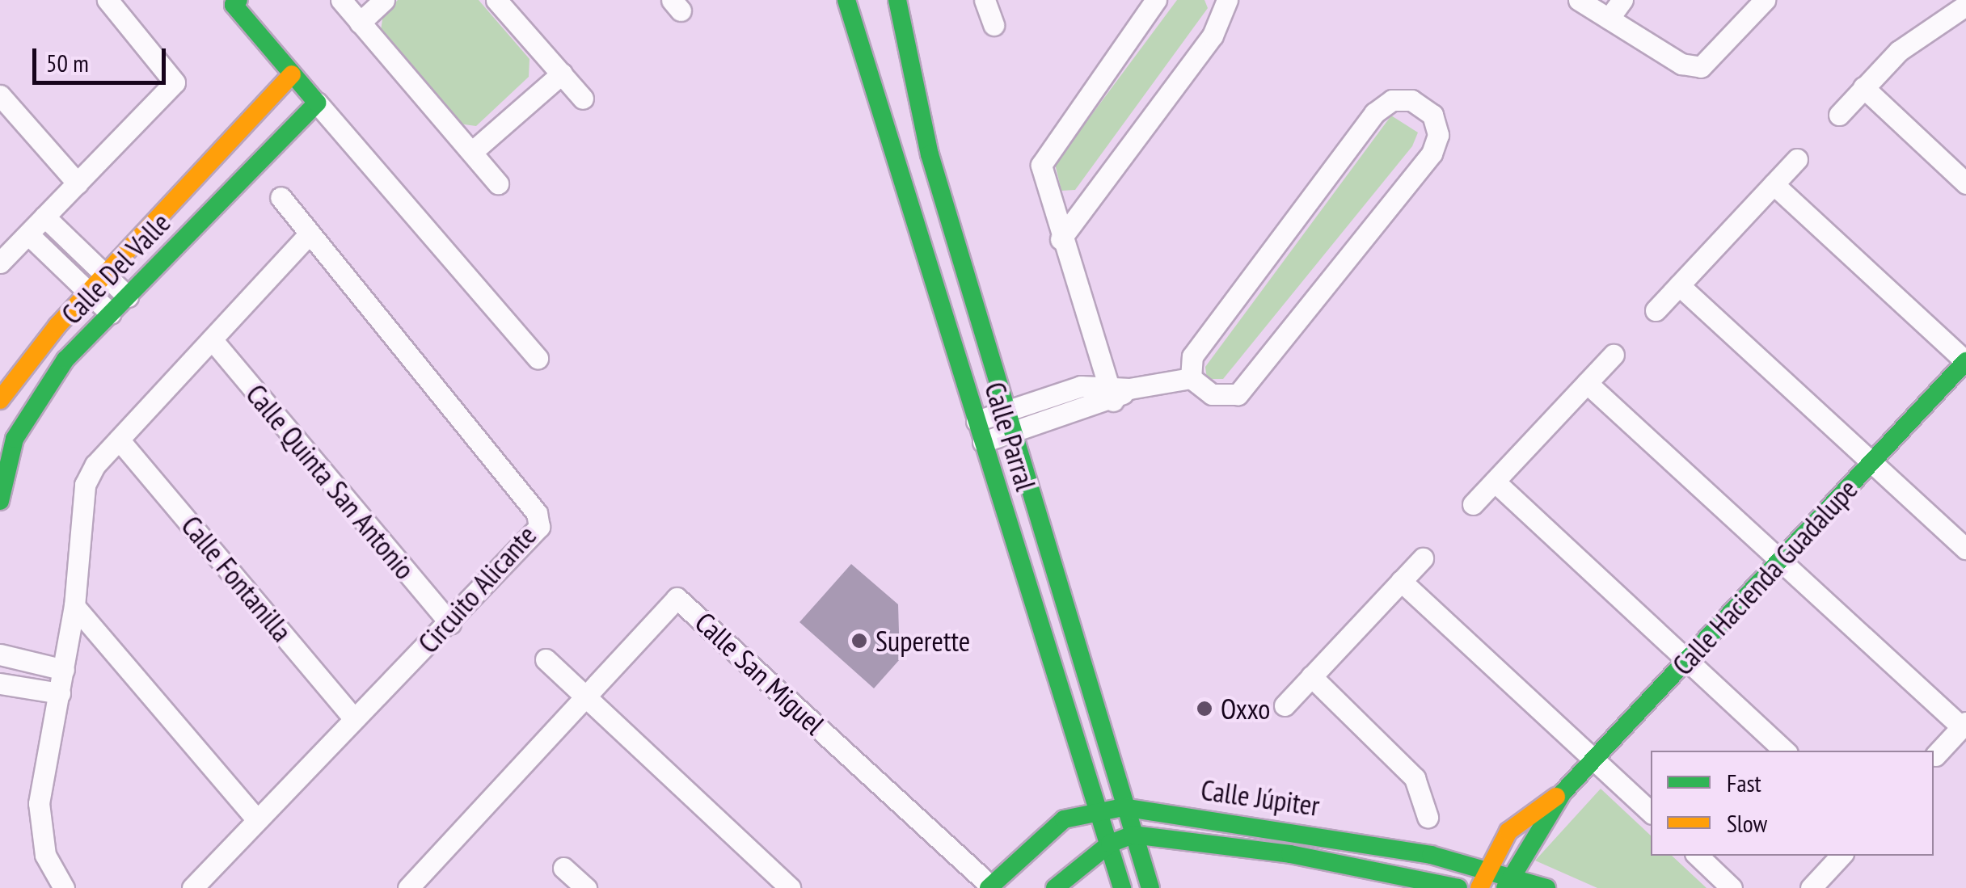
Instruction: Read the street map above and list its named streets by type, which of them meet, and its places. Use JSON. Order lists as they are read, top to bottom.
{
  "streets": {
    "street": [
      "Calle Del Valle",
      "Calle Parral",
      "Calle Quinta San Antonio",
      "Calle Hacienda Guadalupe",
      "Calle Fontanilla",
      "Circuito Alicante",
      "Calle San Miguel",
      "Calle Júpiter"
    ]
  },
  "crossings": [
    ["Calle Parral", "Calle Júpiter"],
    ["Calle Quinta San Antonio", "Circuito Alicante"],
    ["Calle Hacienda Guadalupe", "Calle Júpiter"],
    ["Calle Fontanilla", "Circuito Alicante"],
    ["Calle San Miguel", "Calle Júpiter"]
  ],
  "places": ["Superette", "Oxxo"],
  "legend": ["Fast", "Slow"],
  "scale_bar": "50 m"
}
